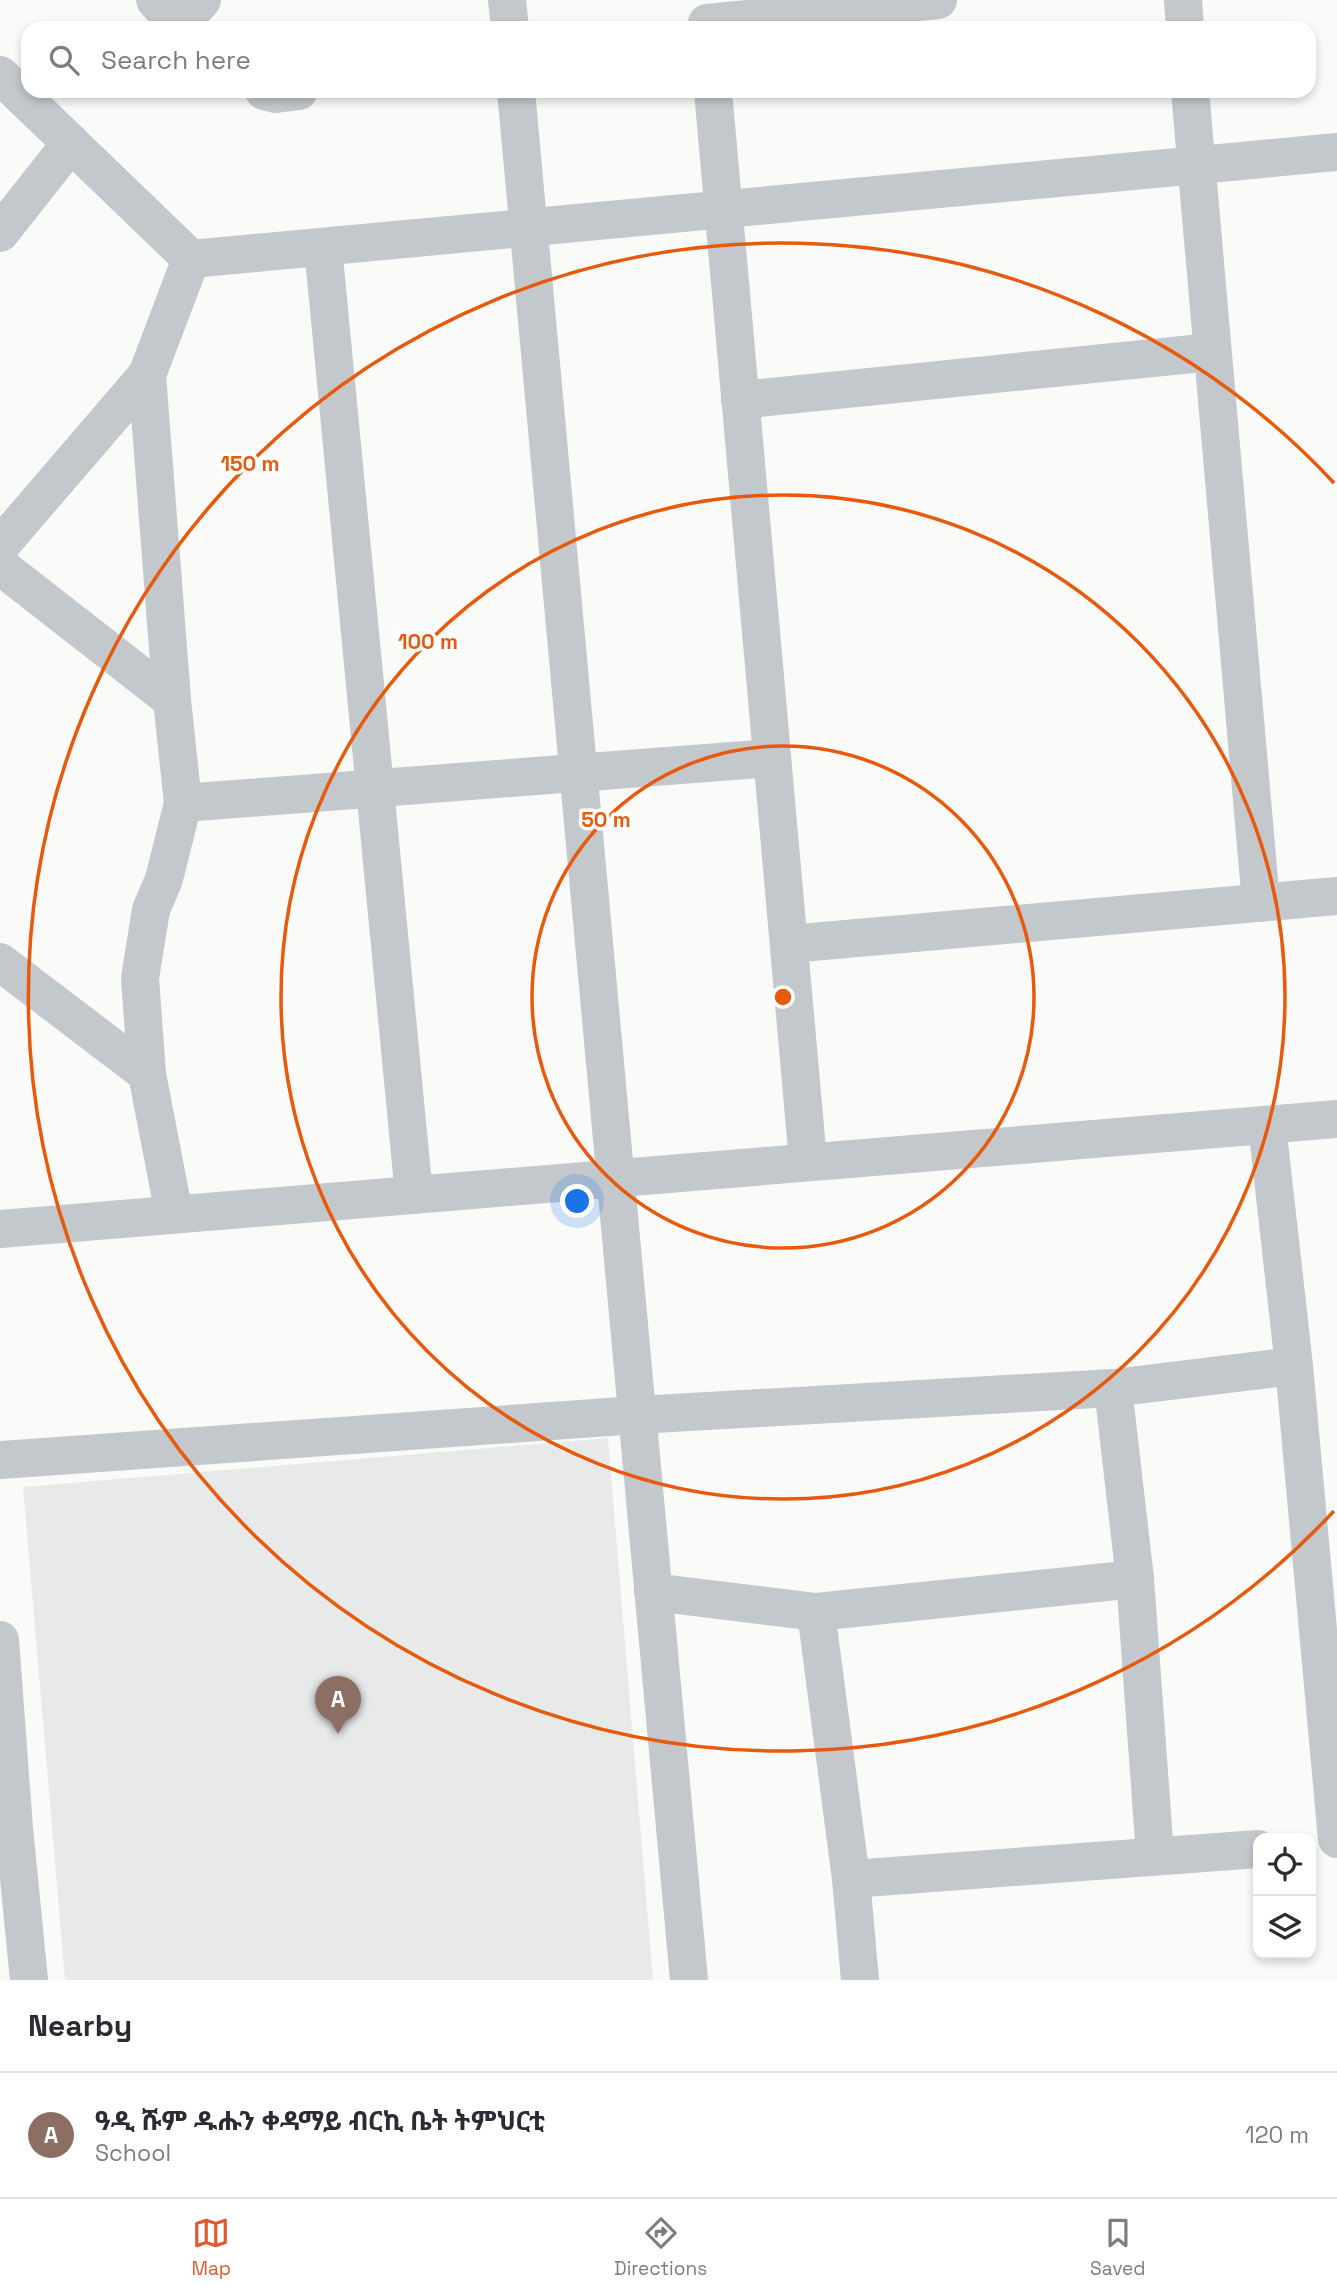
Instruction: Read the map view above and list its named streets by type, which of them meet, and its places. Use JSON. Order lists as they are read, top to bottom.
{
  "page": {
    "search": "Search here",
    "pins": "A",
    "heading": "Nearby",
    "list": [
      {
        "mark": "A",
        "name": "ዓዲ ሹም ዱሑን ቀዳማይ ብርኪ ቤት ትምህርቲ",
        "note": "School",
        "value": "120 m"
      }
    ],
    "nav": ["Map", "Directions", "Saved"]
  },
  "rings": ["150 m", "100 m", "50 m"]
}
